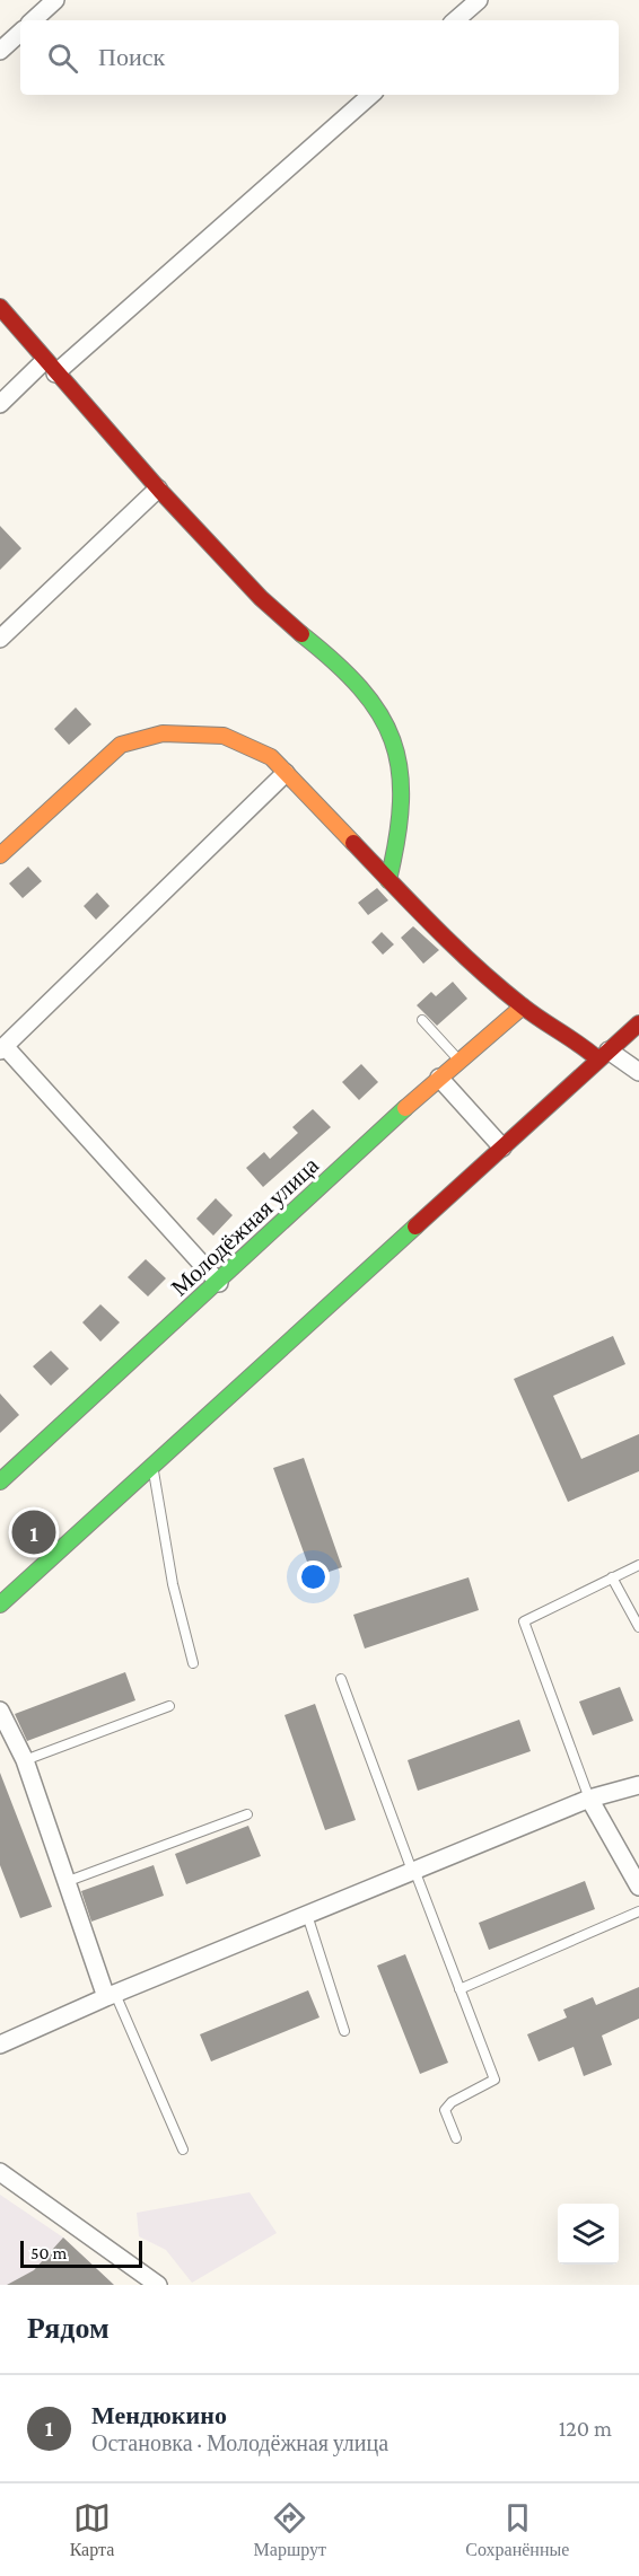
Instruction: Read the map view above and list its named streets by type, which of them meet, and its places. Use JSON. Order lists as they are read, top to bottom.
{
  "streets": {
    "street": ["Молодёжная улица"]
  },
  "scale_bar": "50 m",
  "page": {
    "search": "Поиск",
    "pins": "1",
    "scale": "50 m",
    "heading": "Рядом",
    "list": [
      {
        "mark": "1",
        "name": "Мендюкино",
        "note": "Остановка · Молодёжная улица",
        "value": "120 m"
      }
    ],
    "nav": ["Карта", "Маршрут", "Сохранённые"]
  }
}
